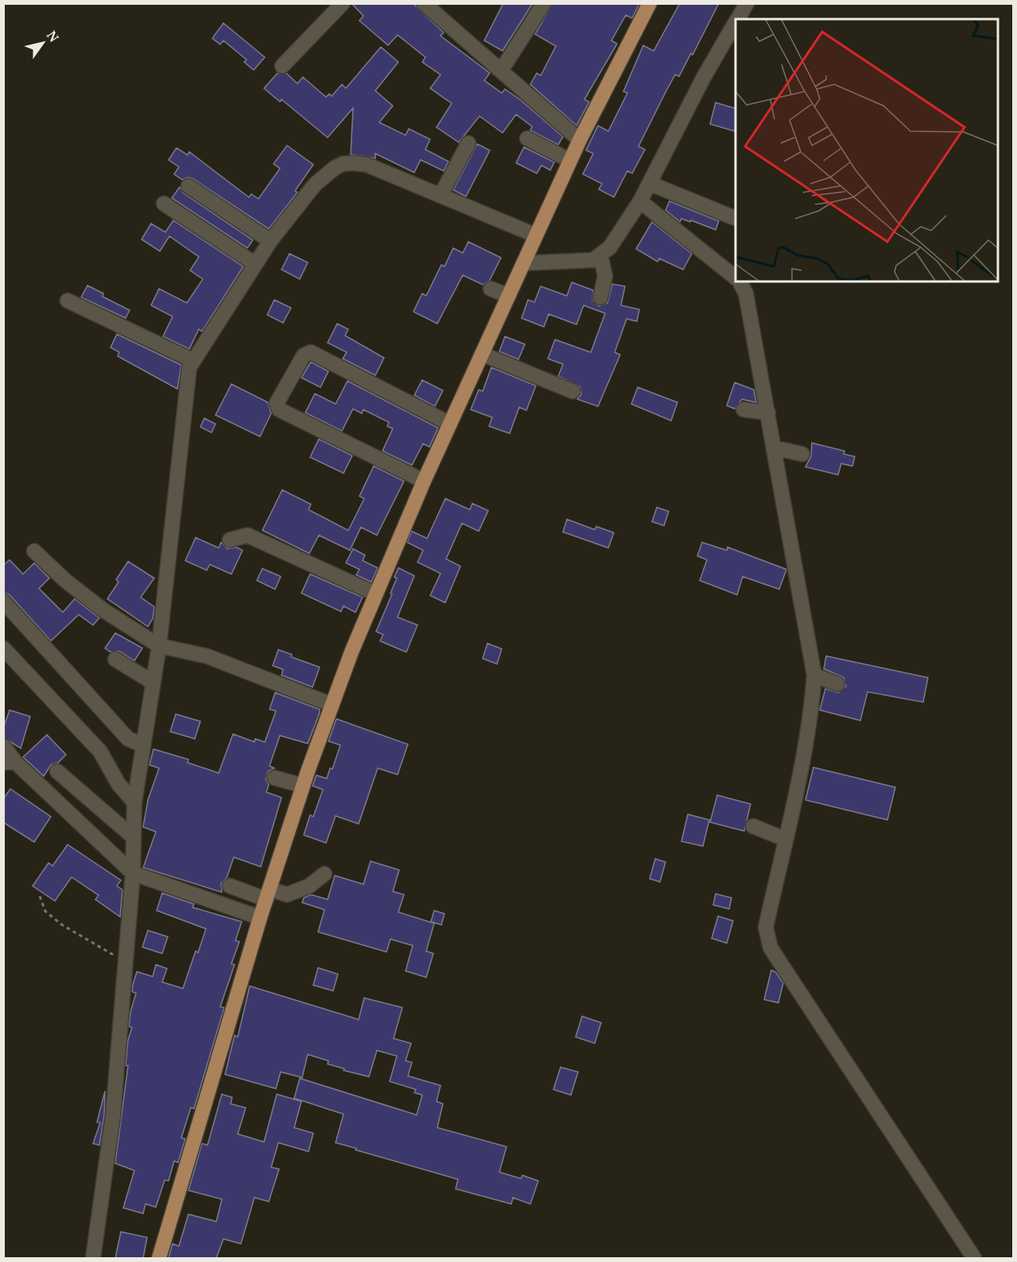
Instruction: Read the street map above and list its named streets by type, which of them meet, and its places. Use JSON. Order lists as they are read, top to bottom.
{
  "north": "top right"
}
